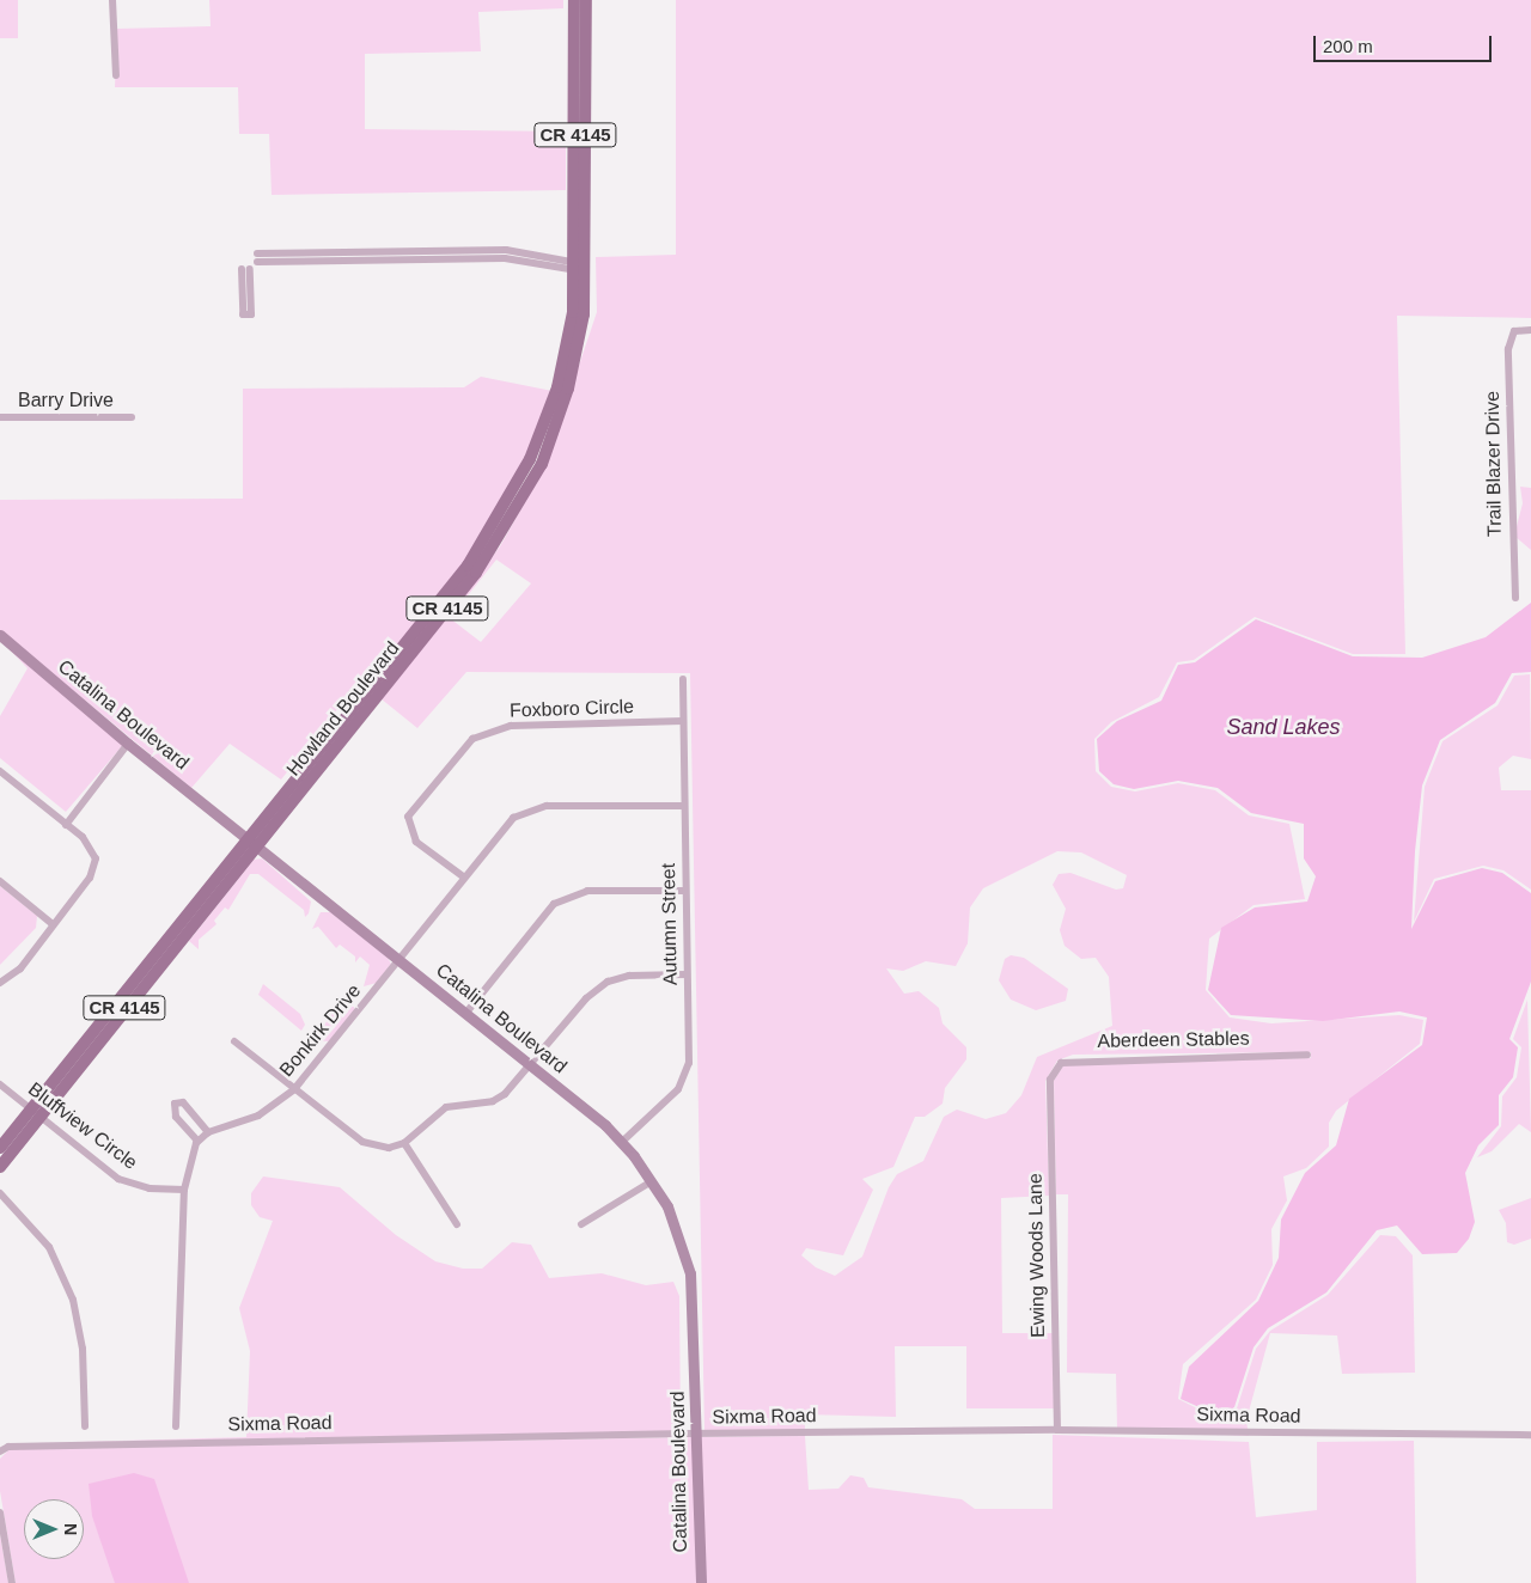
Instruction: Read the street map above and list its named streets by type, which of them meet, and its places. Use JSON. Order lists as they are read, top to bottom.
{
  "streets": {
    "main road": ["CR 4145", "Howland Boulevard"],
    "street": [
      "Barry Drive",
      "Trail Blazer Drive",
      "Foxboro Circle",
      "Catalina Boulevard",
      "Autumn Street",
      "Bonkirk Drive",
      "Aberdeen Stables",
      "Bluffview Circle",
      "Ewing Woods Lane",
      "Sixma Road"
    ]
  },
  "crossings": [
    ["Howland Boulevard", "Catalina Boulevard"],
    ["Howland Boulevard", "Bluffview Circle"],
    ["Foxboro Circle", "Autumn Street"],
    ["Foxboro Circle", "Bonkirk Drive"],
    ["Catalina Boulevard", "Autumn Street"],
    ["Catalina Boulevard", "Bonkirk Drive"],
    ["Catalina Boulevard", "Sixma Road"],
    ["Autumn Street", "Bonkirk Drive"],
    ["Aberdeen Stables", "Ewing Woods Lane"],
    ["Ewing Woods Lane", "Sixma Road"]
  ],
  "water": ["Sand Lakes"],
  "scale_bar": "200 m",
  "north": "right"
}
